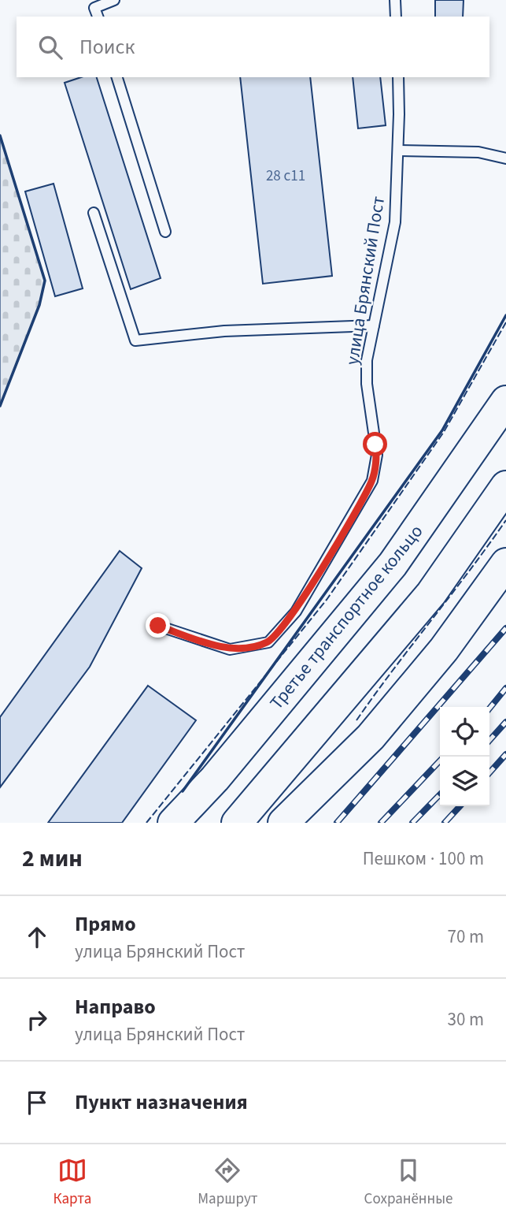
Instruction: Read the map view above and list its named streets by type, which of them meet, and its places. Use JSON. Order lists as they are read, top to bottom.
{
  "streets": {
    "main road": ["Третье транспортное кольцо"],
    "lane": ["улица Брянский Пост"]
  },
  "house_numbers": ["28 с11"],
  "page": {
    "search": "Поиск",
    "heading": ["2 мин", "Пешком · 100 m"],
    "list": [
      ["Прямо", "улица Брянский Пост", "70 m"],
      ["Направо", "улица Брянский Пост", "30 m"],
      "Пункт назначения"
    ],
    "nav": ["Карта", "Маршрут", "Сохранённые"]
  }
}
